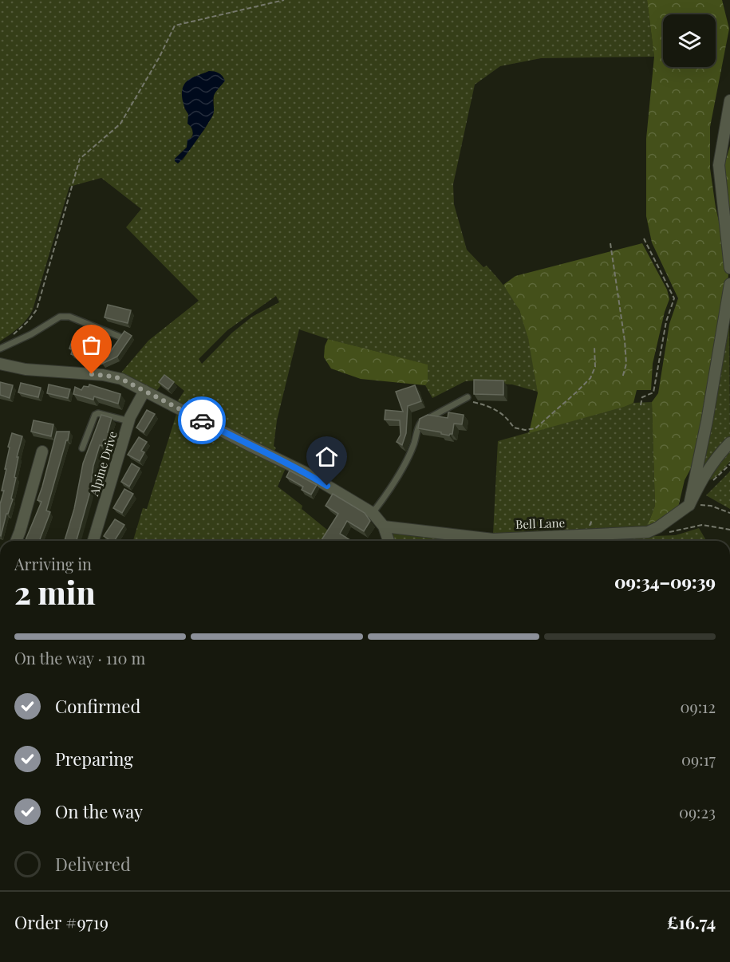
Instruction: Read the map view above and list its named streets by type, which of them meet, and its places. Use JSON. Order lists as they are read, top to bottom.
{
  "streets": {
    "street": ["Alpine Drive", "Bell Lane"]
  },
  "page": {
    "heading": ["2 min", "Arriving in", "09:34–09:39"],
    "panel": ["Order #9719", "£16.74"],
    "bar": "On the way · 110 m",
    "list": [
      ["Confirmed", "09:12"],
      ["Preparing", "09:17"],
      ["On the way", "09:23"],
      "Delivered"
    ]
  }
}
